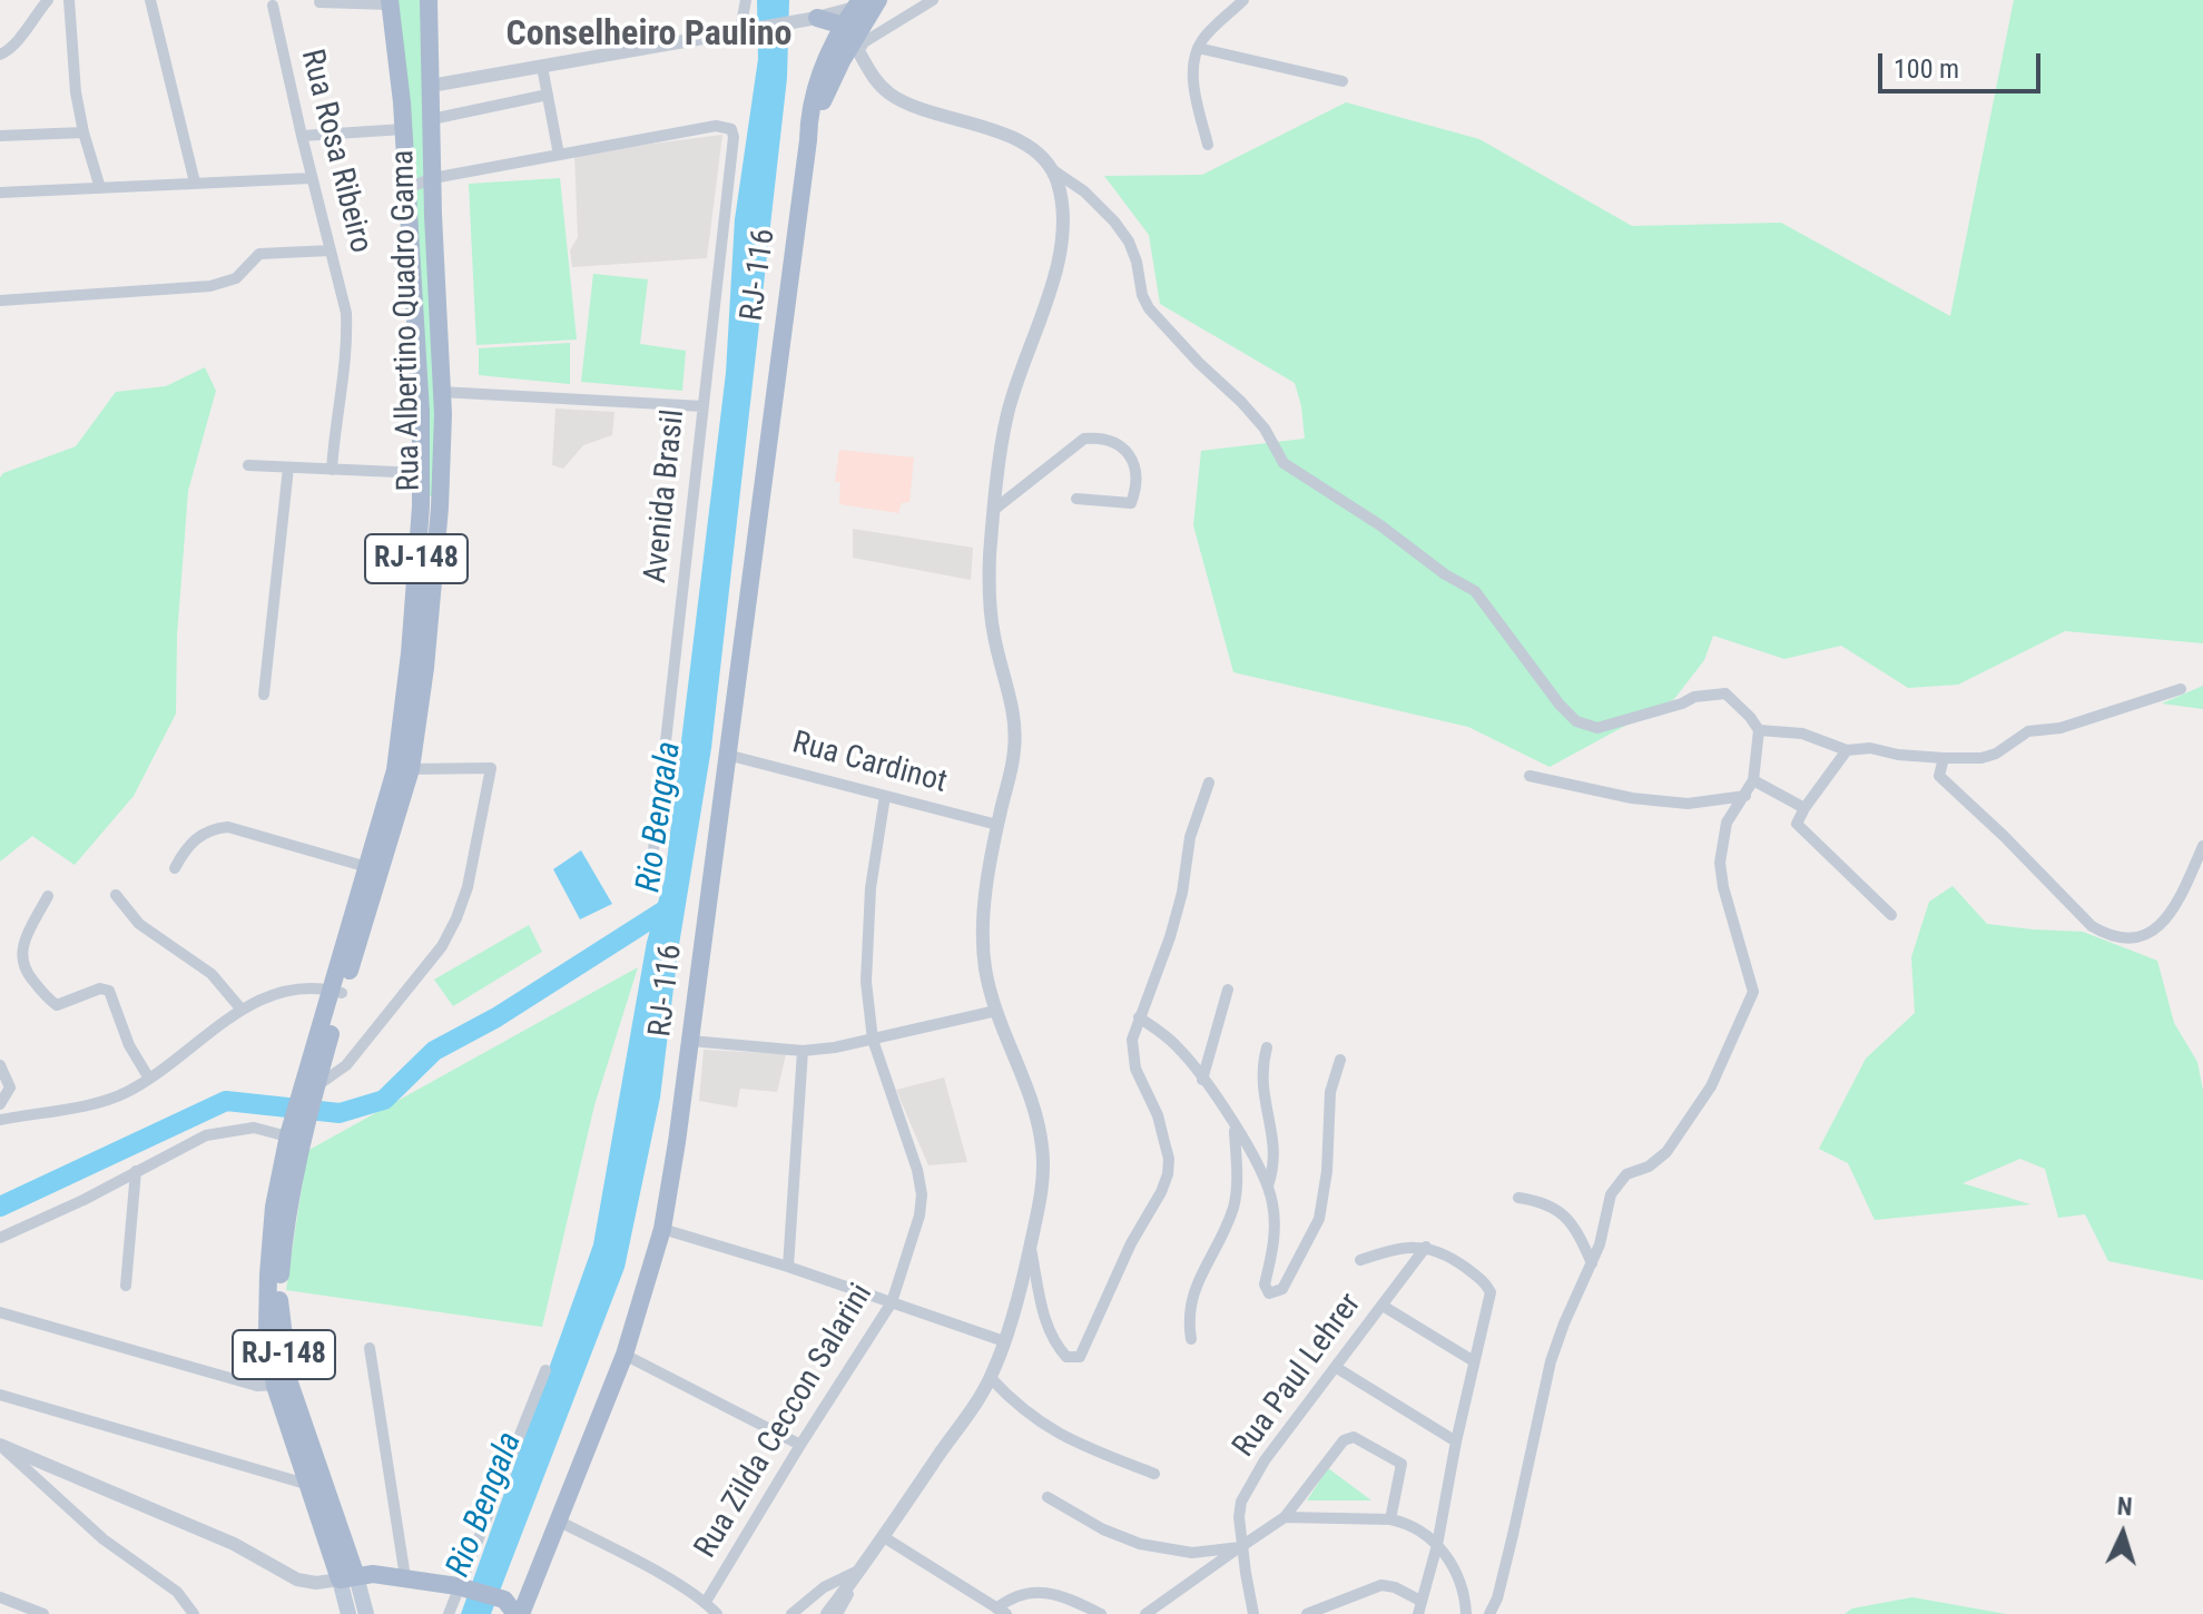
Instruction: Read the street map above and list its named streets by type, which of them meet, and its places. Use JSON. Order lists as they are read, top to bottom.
{
  "streets": {
    "main road": ["RJ- 116", "Rua Albertino Quadro Gama", "RJ-148"],
    "street": [
      "Rua Rosa Ribeiro",
      "Avenida Brasil",
      "Rua Cardinot",
      "Rua Paul Lehrer",
      "Rua Zilda Ceccon Salarini"
    ]
  },
  "crossings": [
    ["RJ- 116", "Rua Cardinot"],
    ["Rua Albertino Quadro Gama", "RJ-148"],
    ["Rua Cardinot", "Rua Zilda Ceccon Salarini"]
  ],
  "districts": ["Conselheiro Paulino"],
  "water": ["Rio Bengala"],
  "scale_bar": "100 m",
  "north": "top"
}
